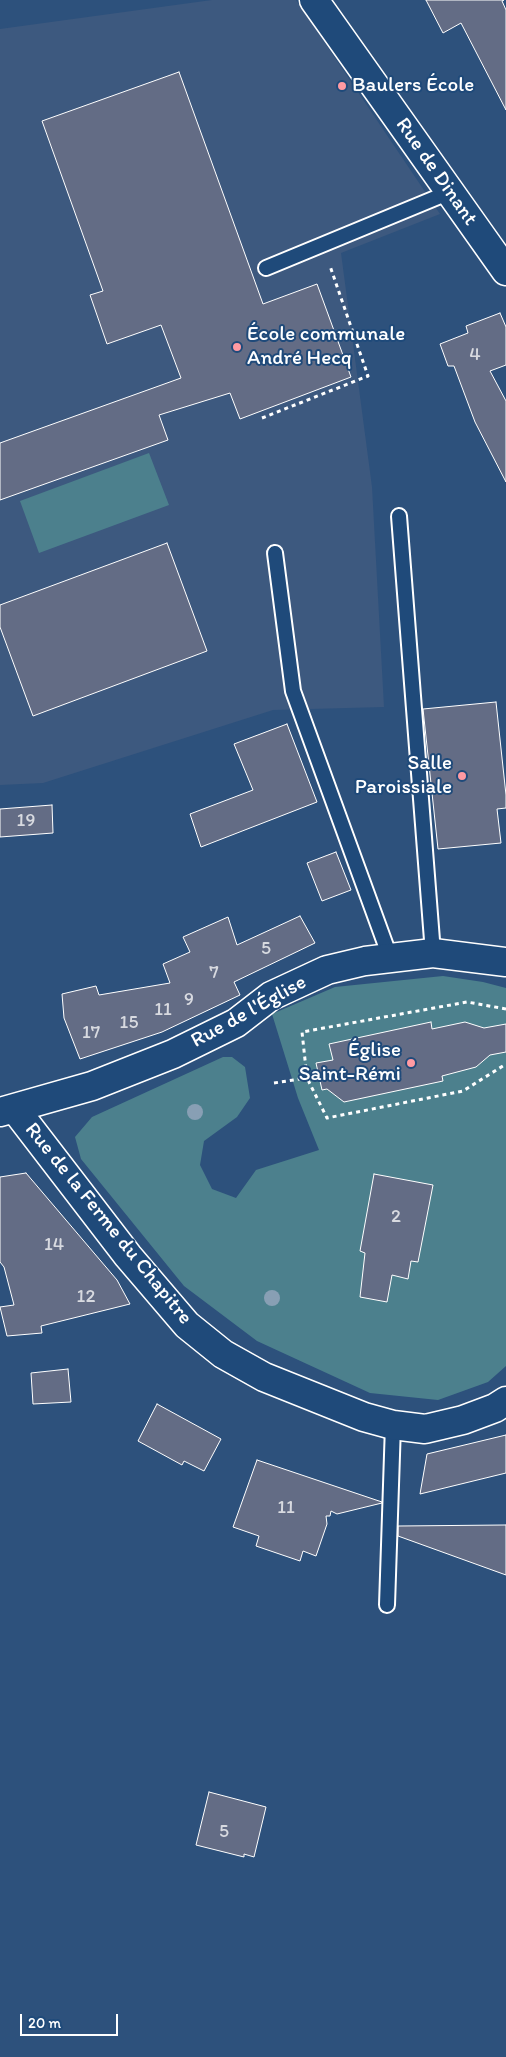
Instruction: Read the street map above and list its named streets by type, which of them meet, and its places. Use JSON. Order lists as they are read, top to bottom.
{
  "streets": {
    "street": ["Rue de Dinant", "Rue de l'Église", "Rue de la Ferme du Chapitre"]
  },
  "crossings": [
    ["Rue de l'Église", "Rue de la Ferme du Chapitre"]
  ],
  "places": [
    "Baulers École",
    "École communale André Hecq",
    "Salle Paroissiale",
    "Église Saint-Rémi"
  ],
  "house_numbers": [
    "4",
    "19",
    "5",
    "7",
    "9",
    "11",
    "15",
    "17",
    "2",
    "14",
    "12",
    "11",
    "5"
  ],
  "scale_bar": "20 m"
}
